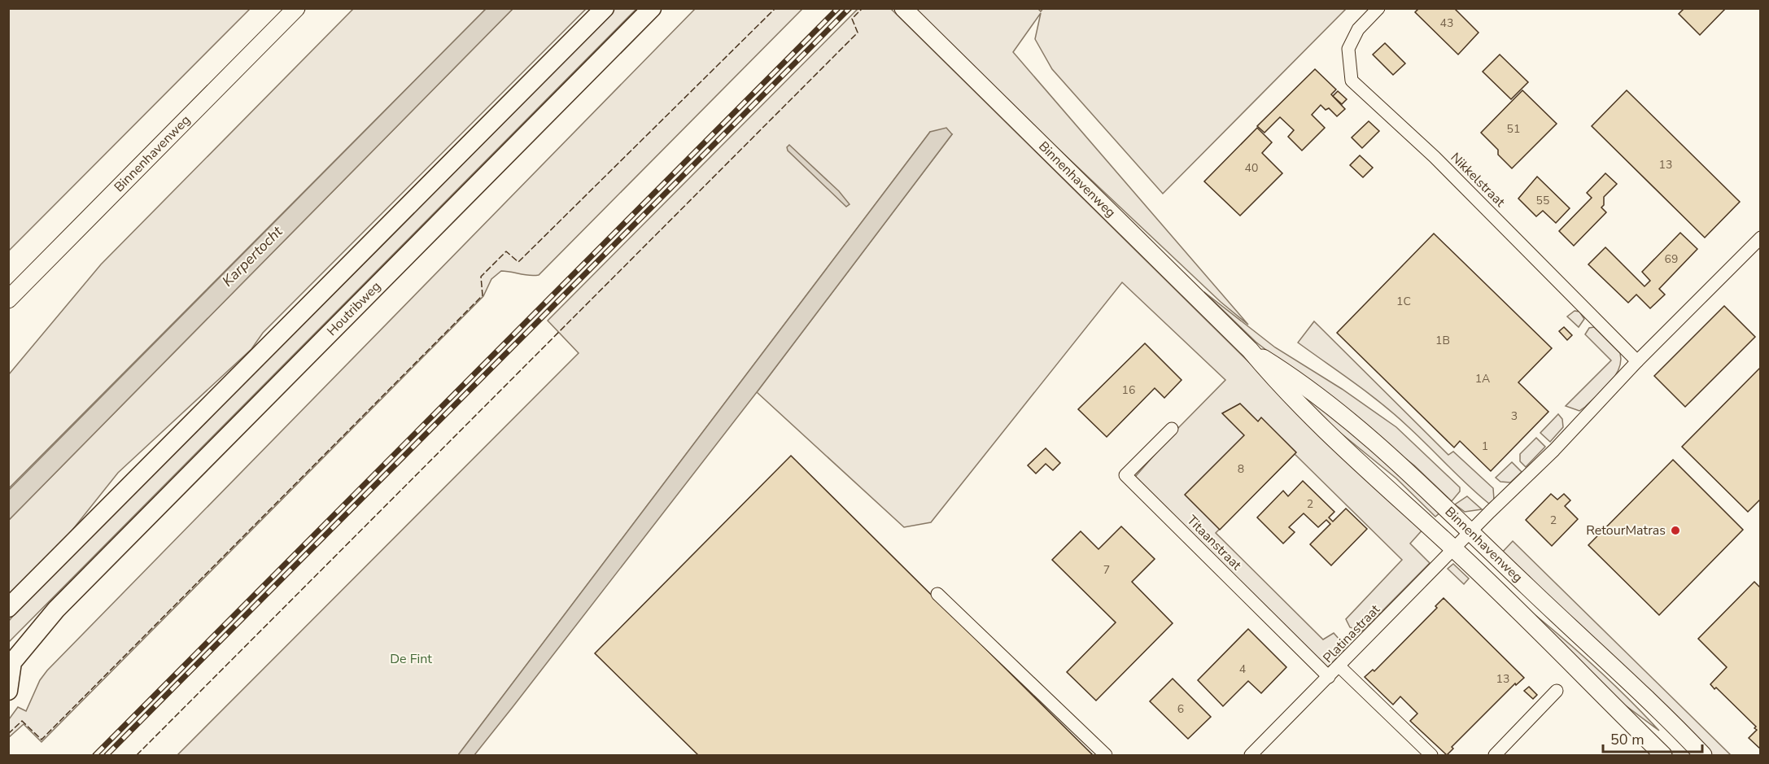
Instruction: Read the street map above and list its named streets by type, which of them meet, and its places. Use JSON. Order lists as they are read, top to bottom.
{
  "streets": {
    "main road": ["Binnenhavenweg", "Houtribweg"],
    "street": ["Nikkelstraat", "Titaanstraat", "Platinastraat"]
  },
  "crossings": [
    ["Binnenhavenweg", "Platinastraat"],
    ["Titaanstraat", "Platinastraat"]
  ],
  "water": ["Karpertocht"],
  "parks": ["De Fint"],
  "places": ["RetourMatras"],
  "house_numbers": [
    "43",
    "51",
    "13",
    "40",
    "55",
    "69",
    "1C",
    "1B",
    "1A",
    "16",
    "3",
    "1",
    "8",
    "2",
    "2",
    "7",
    "4",
    "13",
    "6"
  ],
  "scale_bar": "50 m"
}
